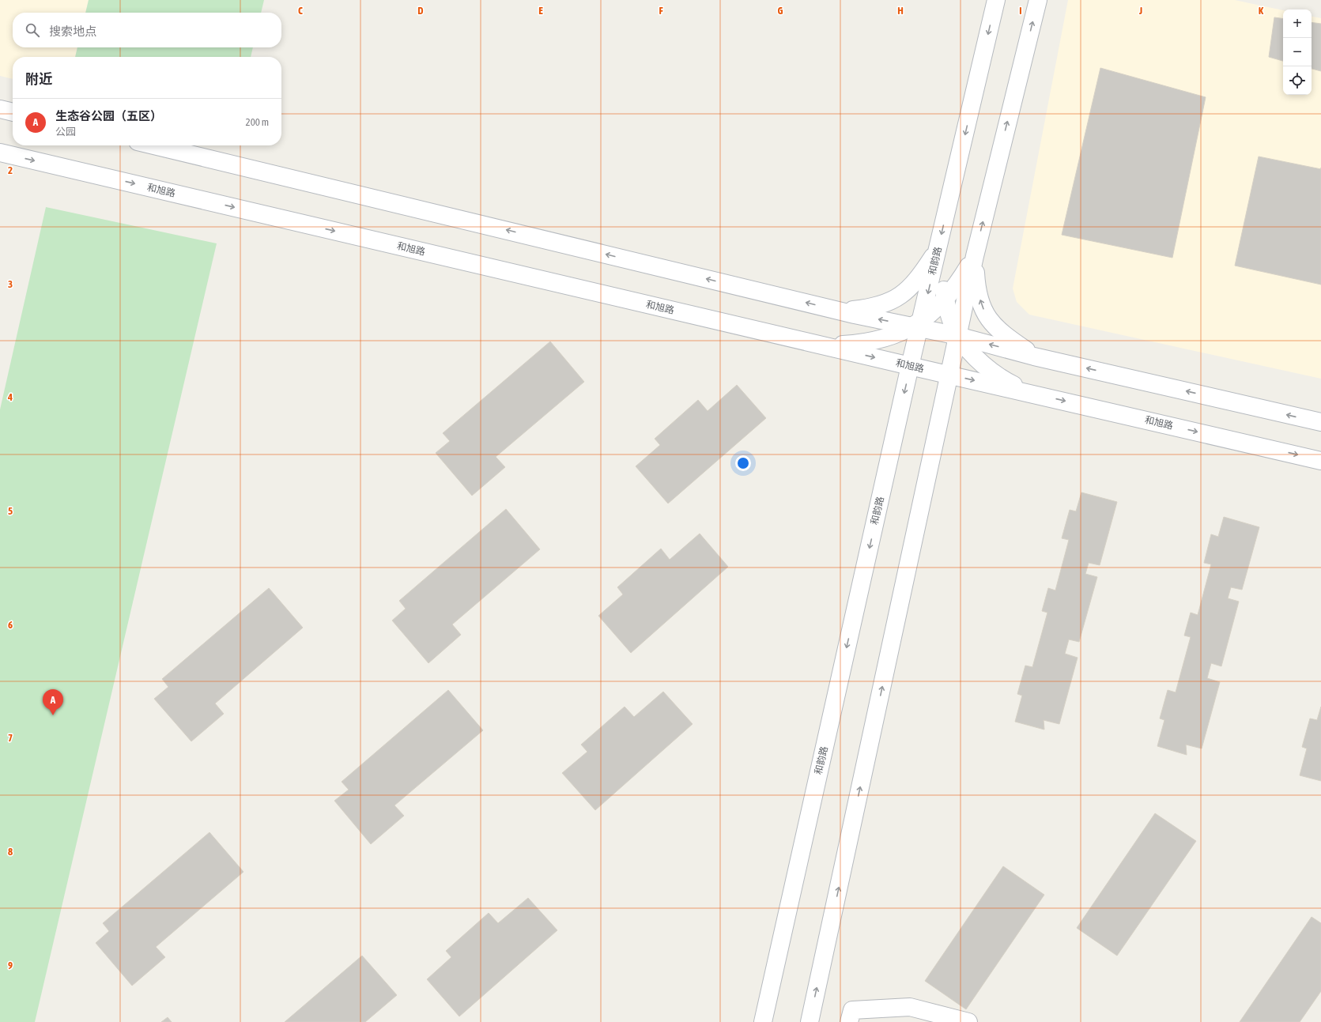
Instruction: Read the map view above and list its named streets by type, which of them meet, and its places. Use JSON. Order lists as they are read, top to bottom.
{
  "streets": {
    "main road": ["和旭路", "和韵路"]
  },
  "crossings": [
    ["和旭路", "和韵路"]
  ],
  "page": {
    "map_buttons": ["+", "−"],
    "search": "搜索地点",
    "heading": "附近",
    "list": [
      {
        "mark": "A",
        "name": "生态谷公园（五区）",
        "note": "公园",
        "value": "200 m"
      }
    ],
    "pins": "A"
  },
  "grid": {
    "columns": [
      "C",
      "D",
      "E",
      "F",
      "G",
      "H",
      "I",
      "J",
      "K"
    ],
    "rows": [
      "2",
      "3",
      "4",
      "5",
      "6",
      "7",
      "8",
      "9"
    ]
  }
}
